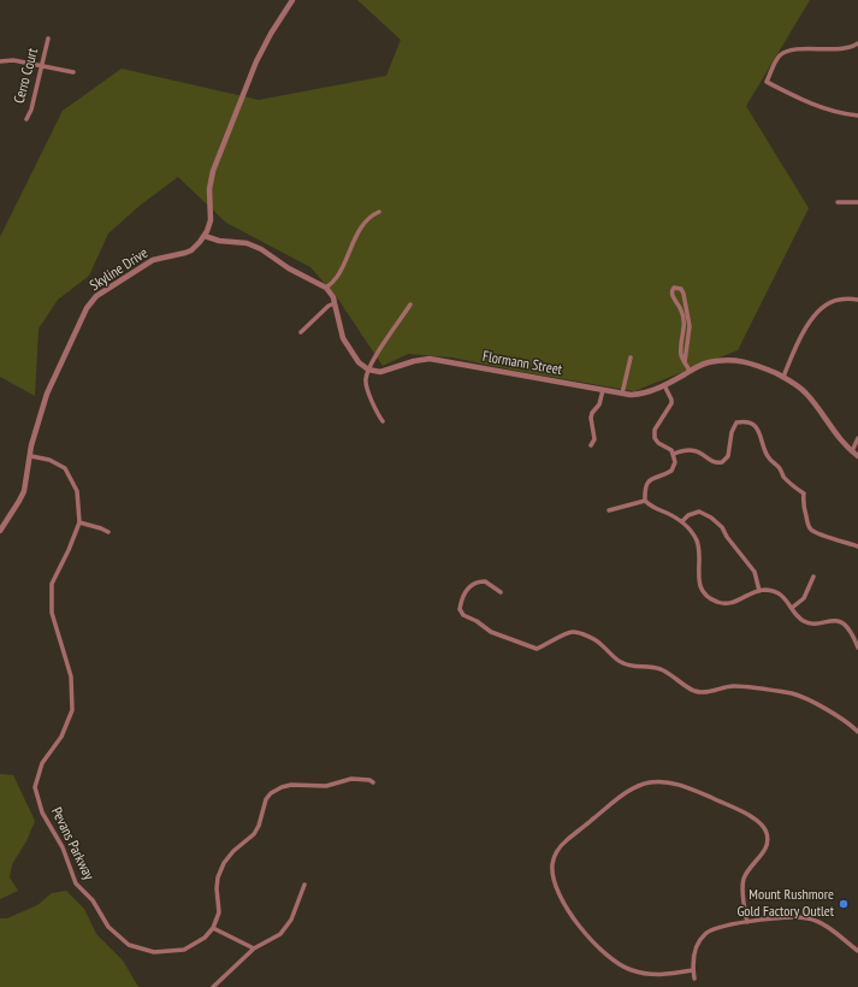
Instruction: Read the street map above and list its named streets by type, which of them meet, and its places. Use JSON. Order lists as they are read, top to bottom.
{
  "streets": {
    "street": [
      "Cerro Court",
      "Skyline Drive",
      "Flormann Street",
      "Pevans Parkway"
    ]
  },
  "crossings": [
    ["Skyline Drive", "Pevans Parkway"]
  ],
  "places": ["Mount Rushmore Gold Factory Outlet"]
}
